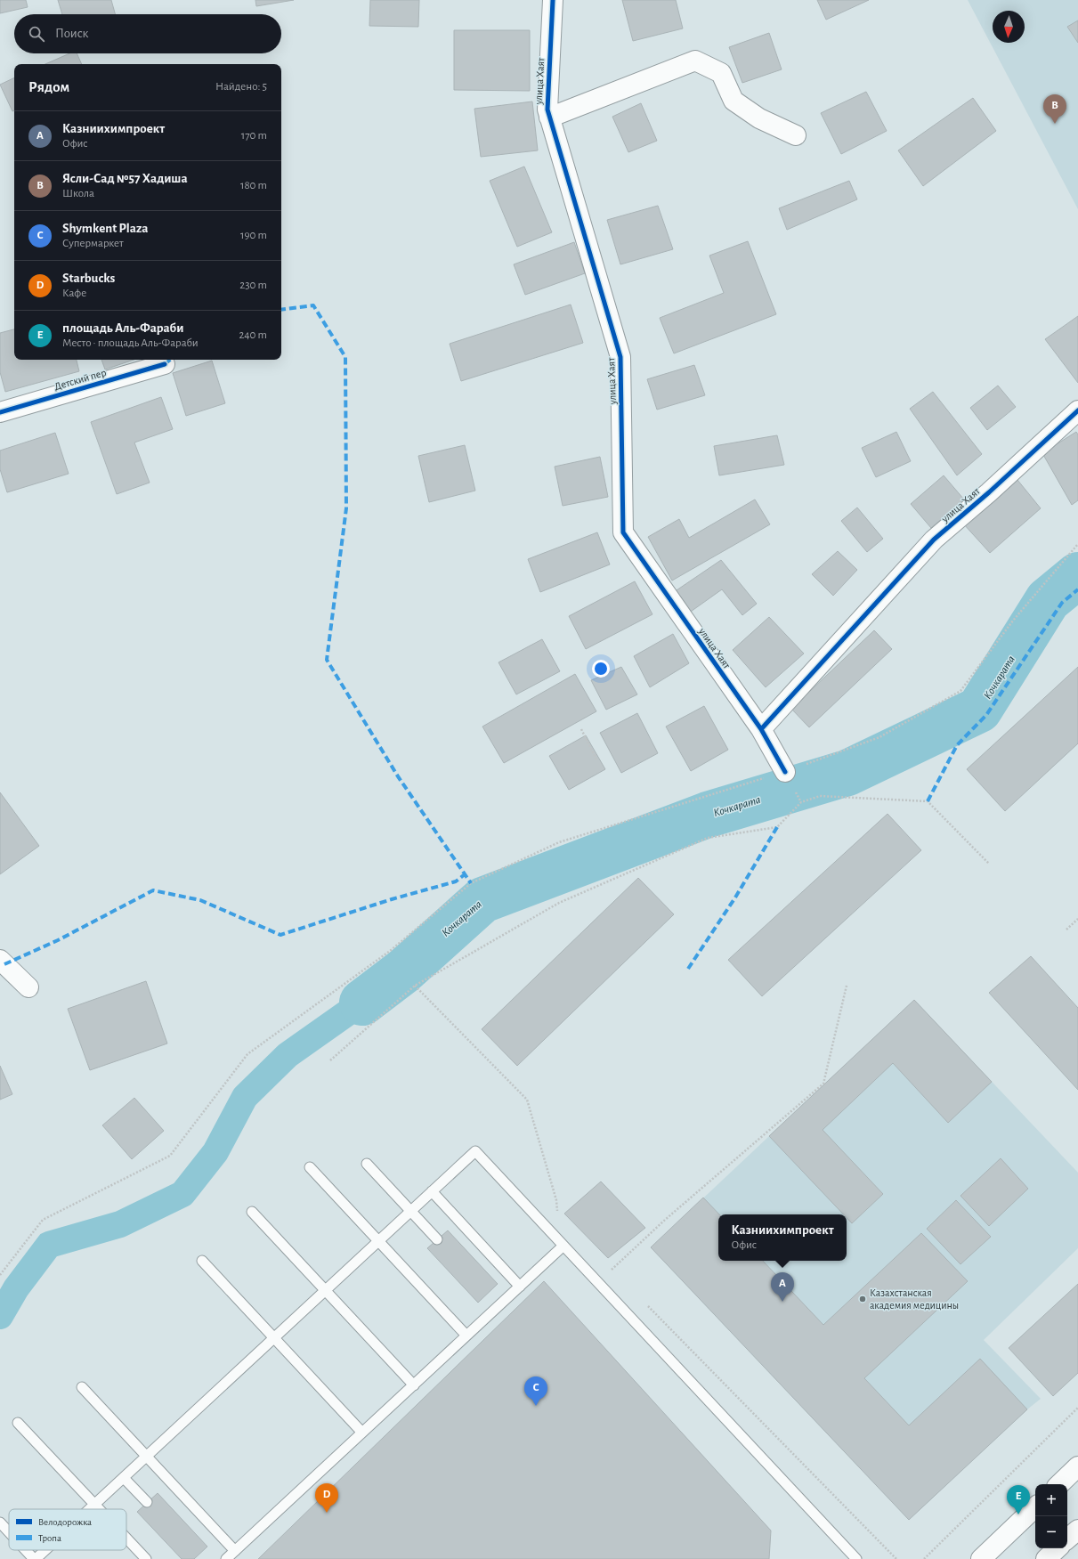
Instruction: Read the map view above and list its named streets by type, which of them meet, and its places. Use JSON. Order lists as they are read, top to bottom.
{
  "streets": {
    "street": ["улица Хаят", "Детский пер"]
  },
  "water": ["Кочкарата"],
  "places": ["Казахстанская академия медицины"],
  "legend": ["Велодорожка", "Тропа"],
  "north": "bottom",
  "page": {
    "search": "Поиск",
    "heading": ["Рядом", "Найдено: 5"],
    "pins": [
      "B",
      "A",
      "C",
      "D",
      "E"
    ],
    "list": [
      {
        "mark": "A",
        "name": "Казниихимпроект",
        "note": "Офис",
        "value": "170 m"
      },
      {
        "mark": "B",
        "name": "Ясли-Сад №57 Хадиша",
        "note": "Школа",
        "value": "180 m"
      },
      {
        "mark": "C",
        "name": "Shymkent Plaza",
        "note": "Супермаркет",
        "value": "190 m"
      },
      {
        "mark": "D",
        "name": "Starbucks",
        "note": "Кафе",
        "value": "230 m"
      },
      {
        "mark": "E",
        "name": "площадь Аль-Фараби",
        "note": "Место · площадь Аль-Фараби",
        "value": "240 m"
      }
    ],
    "popup": ["Казниихимпроект", "Офис"],
    "map_buttons": ["+", "−"]
  }
}
